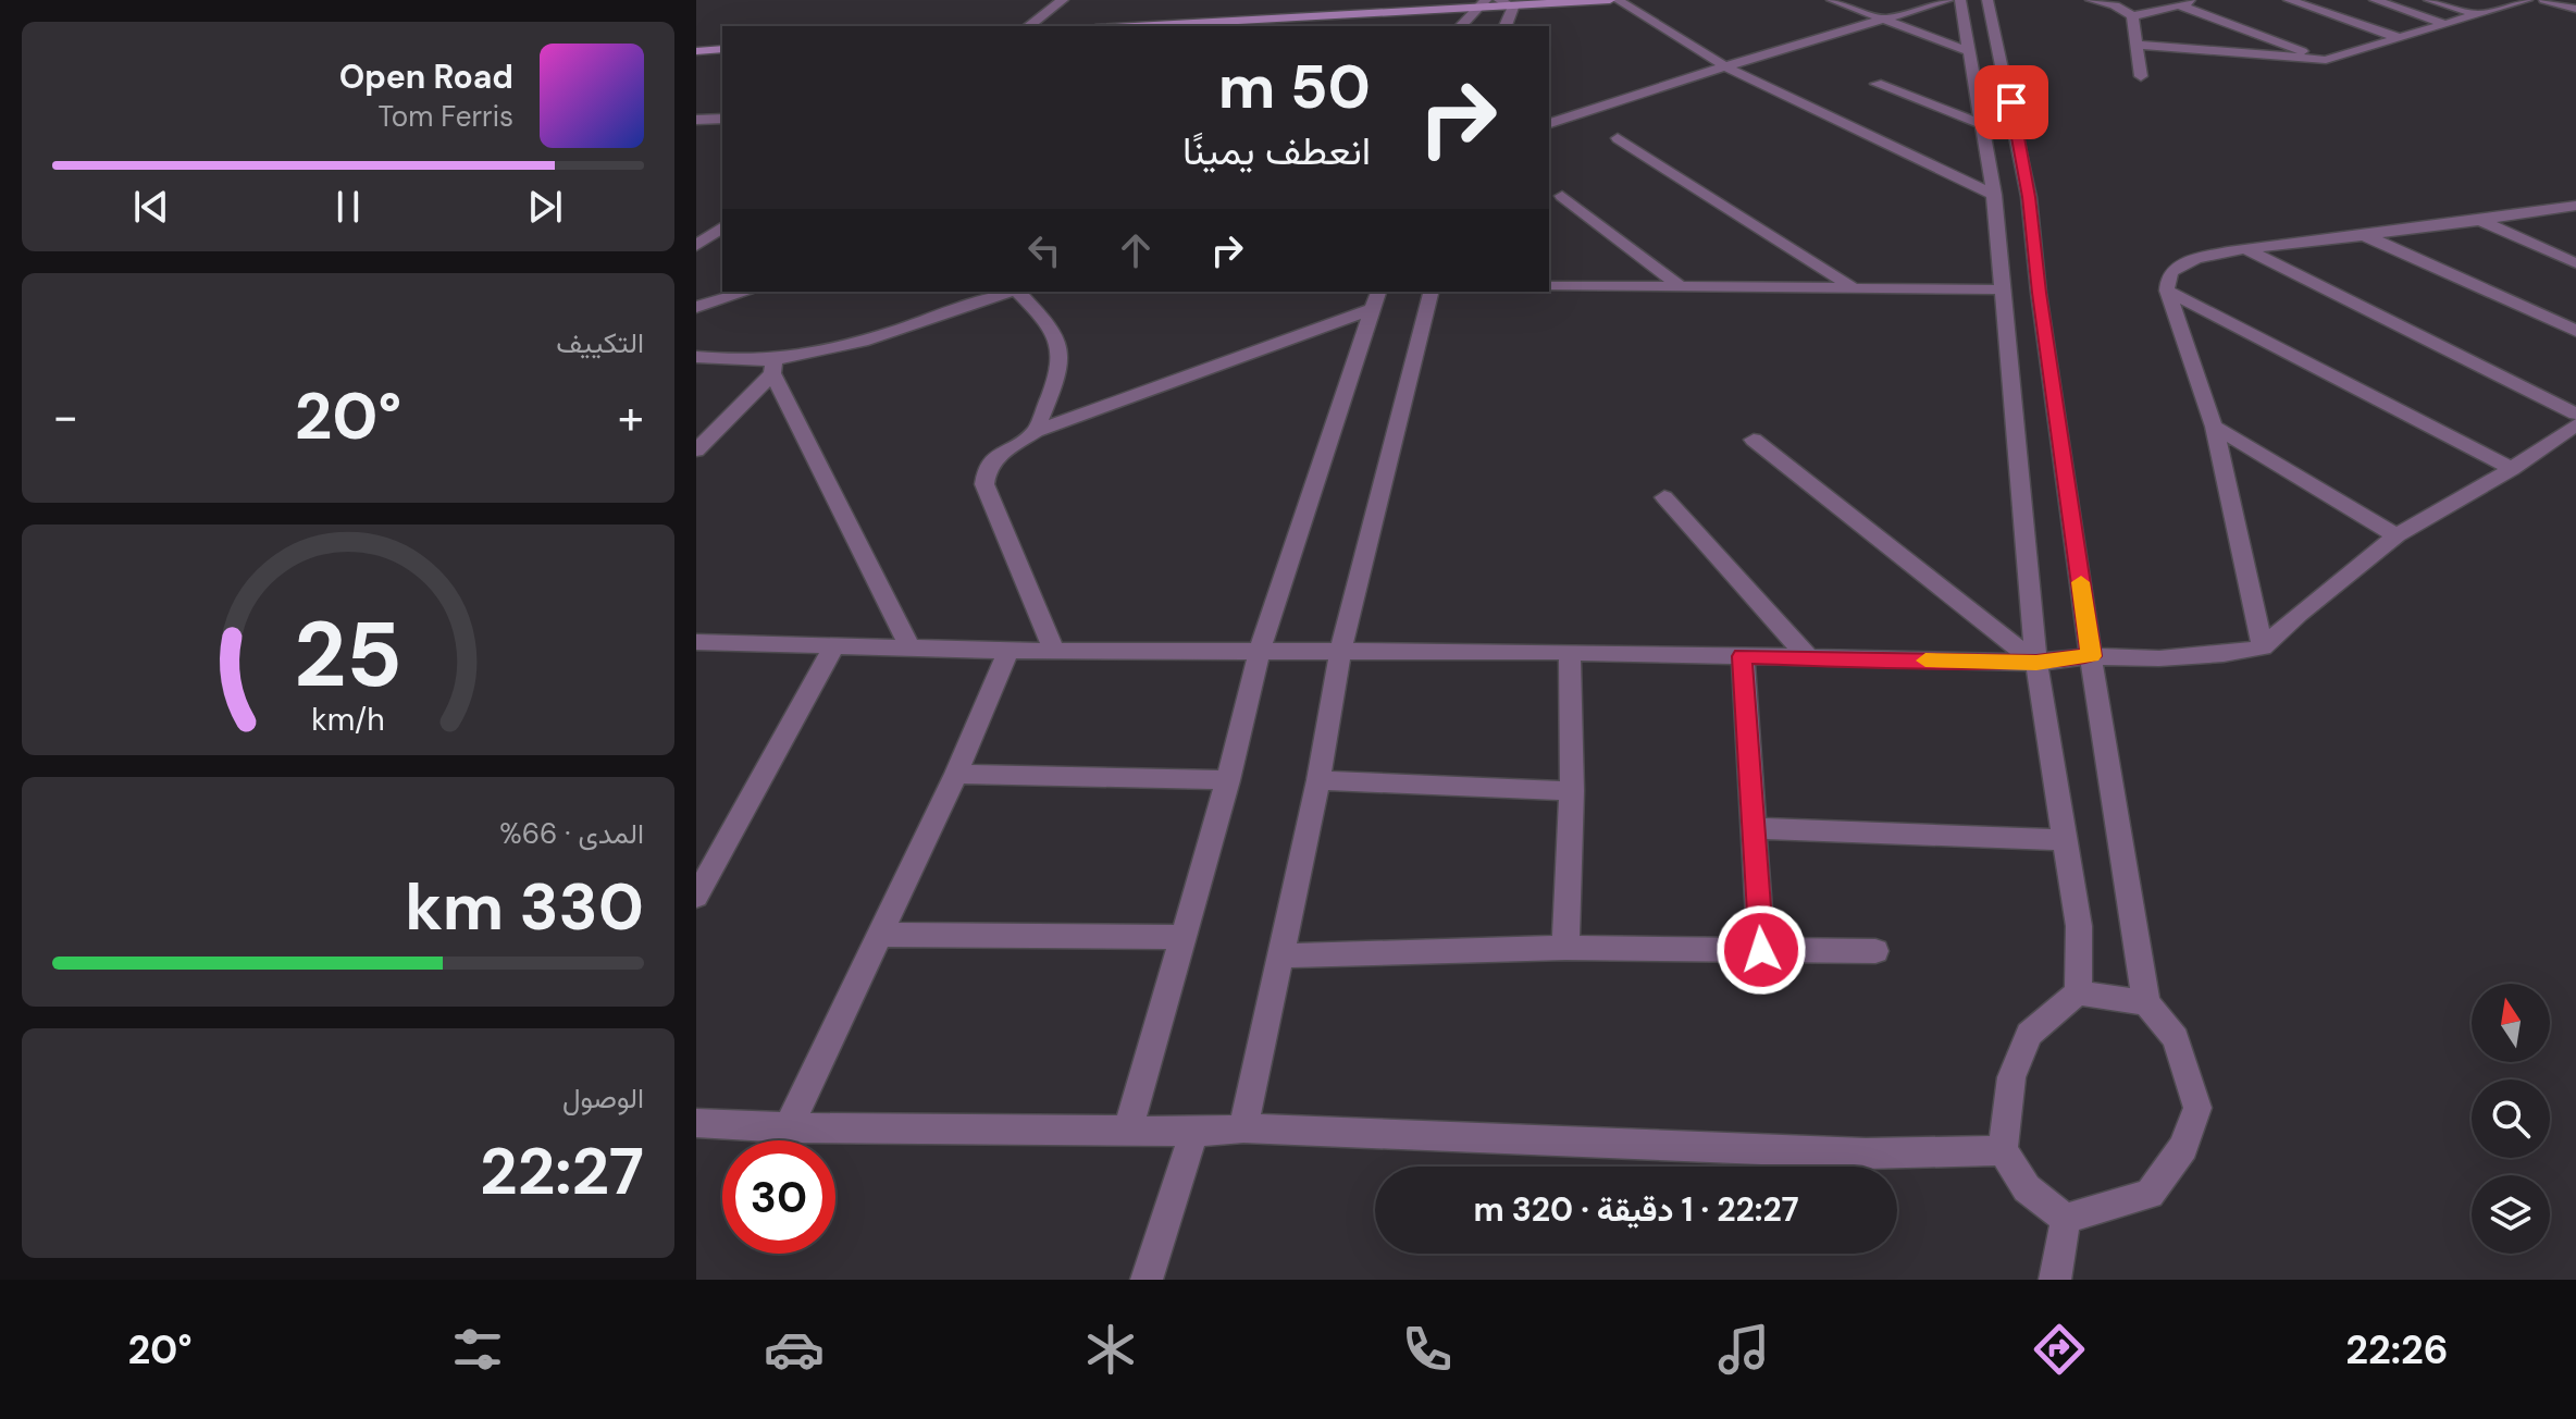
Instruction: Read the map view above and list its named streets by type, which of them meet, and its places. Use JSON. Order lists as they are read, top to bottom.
{
  "north": "top",
  "page": {
    "turn": ["50 m", "انعطف يمينًا"],
    "song": ["Open Road", "Tom Ferris"],
    "tile": [
      "التكييف",
      ["المدى · 66%", "330 km"],
      ["الوصول", "22:27"]
    ],
    "heat": ["−", "20°", "+"],
    "limit": "30",
    "trip": "22:27 · 1 دقيقة · 320 m",
    "tabs": ["22:26", "20°"],
    "gauge": ["25", "km/h"]
  }
}
